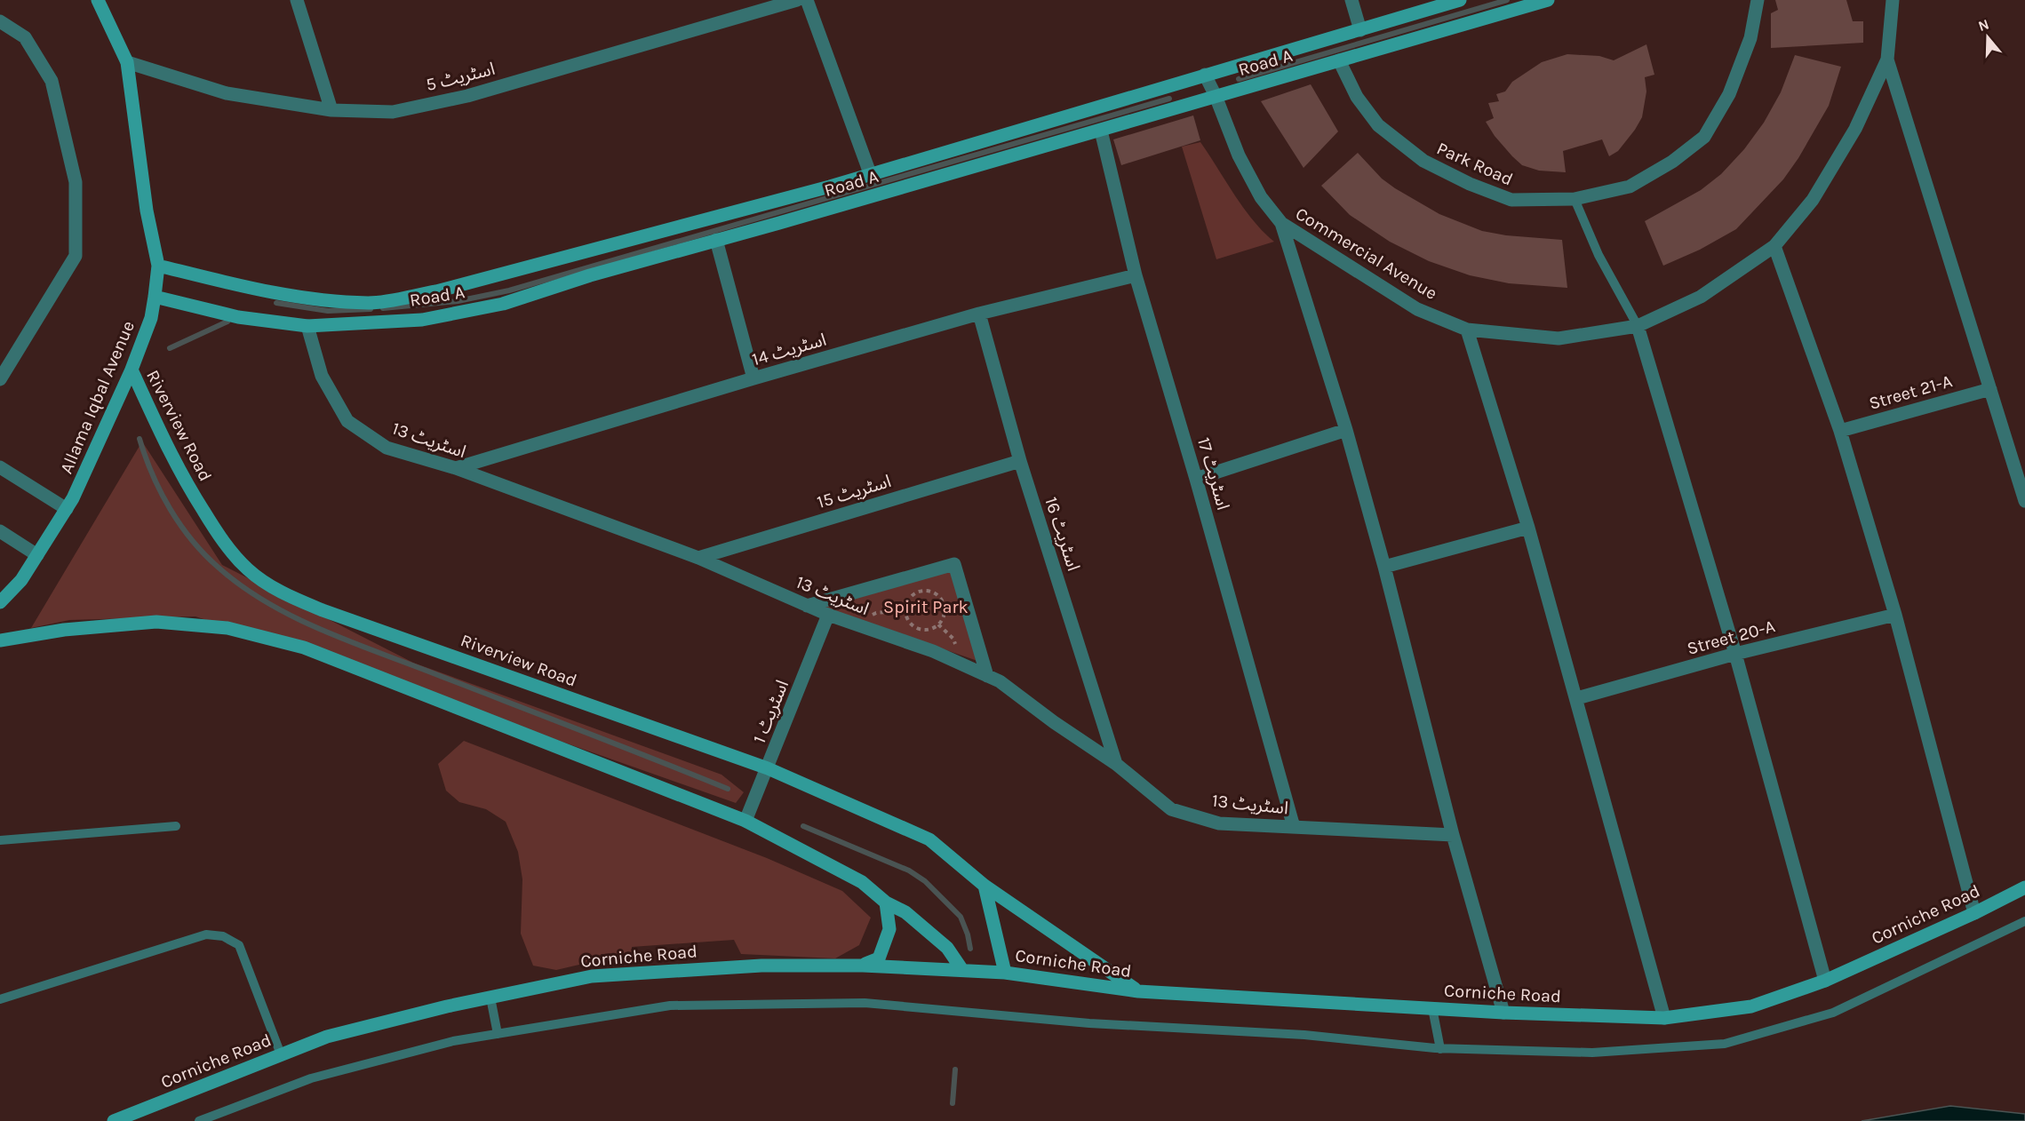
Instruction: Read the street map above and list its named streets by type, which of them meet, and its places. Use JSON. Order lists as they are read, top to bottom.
{
  "streets": {
    "street": [
      "Road A",
      "اسٹریٹ 5",
      "Park Road",
      "Commercial Avenue",
      "اسٹریٹ 14",
      "Street 21-A",
      "Allama Iqbal Avenue",
      "Riverview Road",
      "اسٹریٹ 13",
      "اسٹریٹ 17",
      "اسٹریٹ 15",
      "اسٹریٹ 16",
      "Street 20-A",
      "اسٹریٹ 1",
      "Corniche Road"
    ]
  },
  "crossings": [
    ["Road A", "Park Road"],
    ["Road A", "Commercial Avenue"],
    ["Road A", "Allama Iqbal Avenue"],
    ["Road A", "اسٹریٹ 13"],
    ["Road A", "اسٹریٹ 17"],
    ["اسٹریٹ 5", "Allama Iqbal Avenue"],
    ["اسٹریٹ 14", "اسٹریٹ 13"],
    ["اسٹریٹ 14", "اسٹریٹ 17"],
    ["اسٹریٹ 14", "اسٹریٹ 16"],
    ["Allama Iqbal Avenue", "Riverview Road"],
    ["Riverview Road", "اسٹریٹ 1"],
    ["Riverview Road", "Corniche Road"],
    ["اسٹریٹ 13", "اسٹریٹ 17"],
    ["اسٹریٹ 13", "اسٹریٹ 15"],
    ["اسٹریٹ 13", "اسٹریٹ 16"],
    ["اسٹریٹ 13", "اسٹریٹ 1"],
    ["اسٹریٹ 15", "اسٹریٹ 16"]
  ],
  "parks": ["Spirit Park"],
  "north": "top"
}
